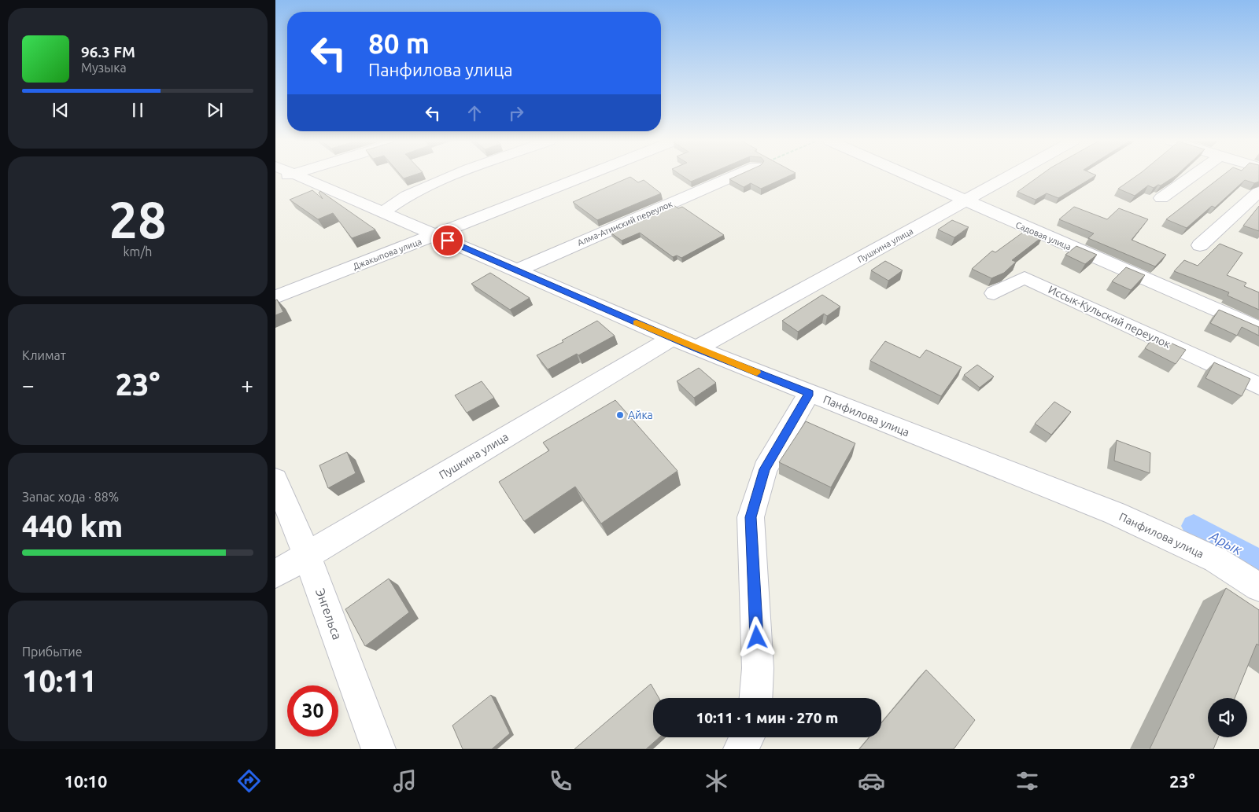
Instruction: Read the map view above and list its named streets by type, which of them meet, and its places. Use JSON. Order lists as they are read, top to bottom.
{
  "streets": {
    "street": [
      "Алма-Атинский переулок",
      "Садовая улица",
      "Пушкина улица",
      "Джакыпова улица",
      "Иссык-Кульский переулок",
      "Панфилова улица",
      "Энгельса"
    ]
  },
  "crossings": [
    ["Алма-Атинский переулок", "Панфилова улица"],
    ["Садовая улица", "Пушкина улица"],
    ["Пушкина улица", "Панфилова улица"],
    ["Пушкина улица", "Энгельса"],
    ["Джакыпова улица", "Панфилова улица"]
  ],
  "water": ["Арык"],
  "places": ["Айка"],
  "page": {
    "turn": ["80 m", "Панфилова улица"],
    "song": ["96.3 FM", "Музыка"],
    "tile": [
      ["28", "km/h"],
      "Климат",
      ["Запас хода · 88%", "440 km"],
      ["Прибытие", "10:11"]
    ],
    "heat": ["−", "23°", "+"],
    "limit": "30",
    "trip": "10:11 · 1 мин · 270 m",
    "tabs": ["10:10", "23°"]
  }
}
